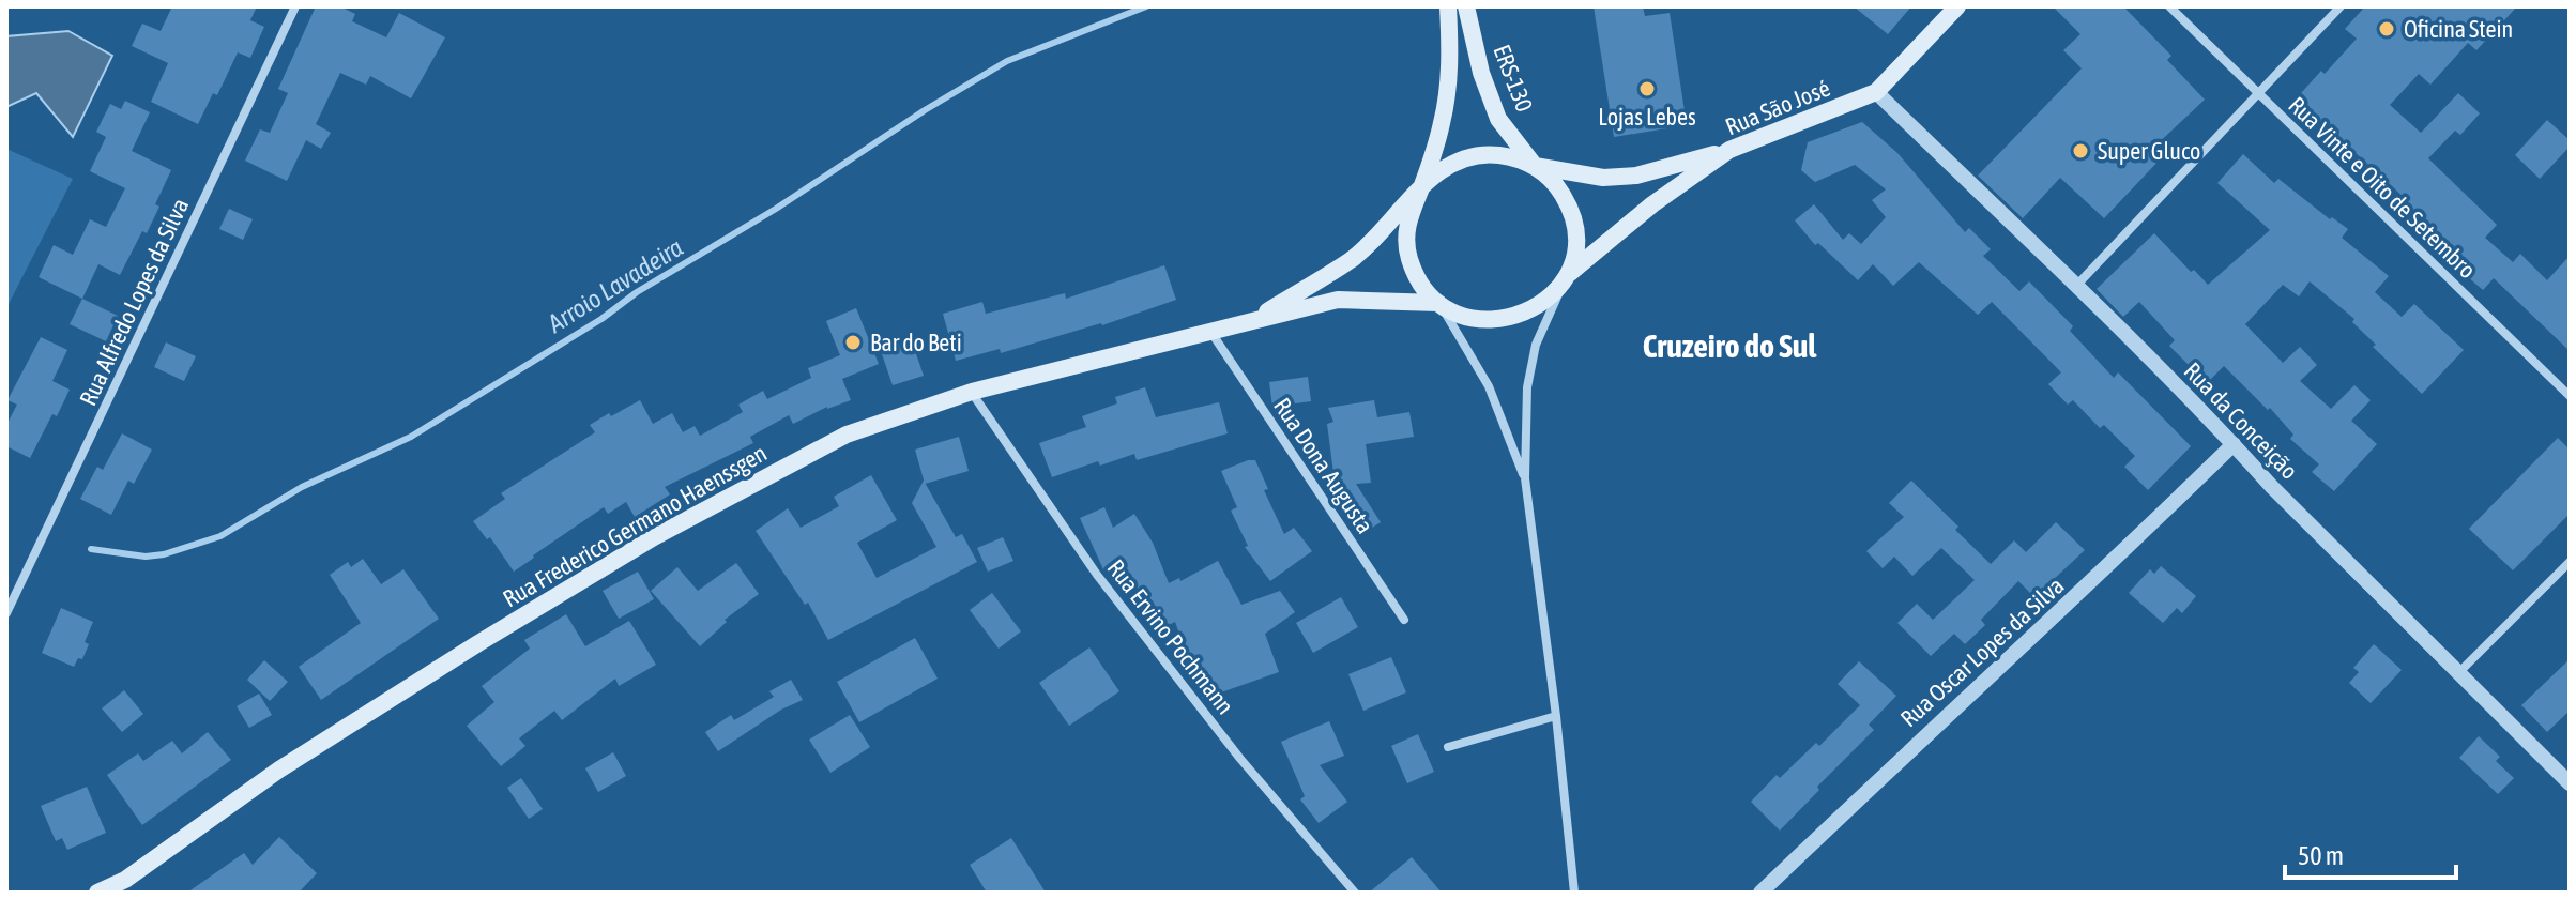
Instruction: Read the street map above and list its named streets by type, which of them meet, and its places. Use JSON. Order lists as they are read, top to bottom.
{
  "streets": {
    "main road": ["ERS-130", "Rua São José", "Rua Frederico Germano Haenssgen"],
    "street": [
      "Rua Vinte e Oito de Setembro",
      "Rua Alfredo Lopes da Silva",
      "Rua da Conceição",
      "Rua Dona Augusta",
      "Rua Ervino Pochmann",
      "Rua Oscar Lopes da Silva"
    ]
  },
  "crossings": [
    ["ERS-130", "Rua São José"],
    ["Rua São José", "Rua da Conceição"],
    ["Rua da Conceição", "Rua Oscar Lopes da Silva"],
    ["Rua Dona Augusta", "Rua Frederico Germano Haenssgen"],
    ["Rua Frederico Germano Haenssgen", "Rua Ervino Pochmann"]
  ],
  "districts": ["Cruzeiro do Sul"],
  "water": ["Arroio Lavadeira"],
  "places": [
    "Oficina Stein",
    "Lojas Lebes",
    "Super Gluco",
    "Bar do Beti"
  ],
  "scale_bar": "50 m"
}
